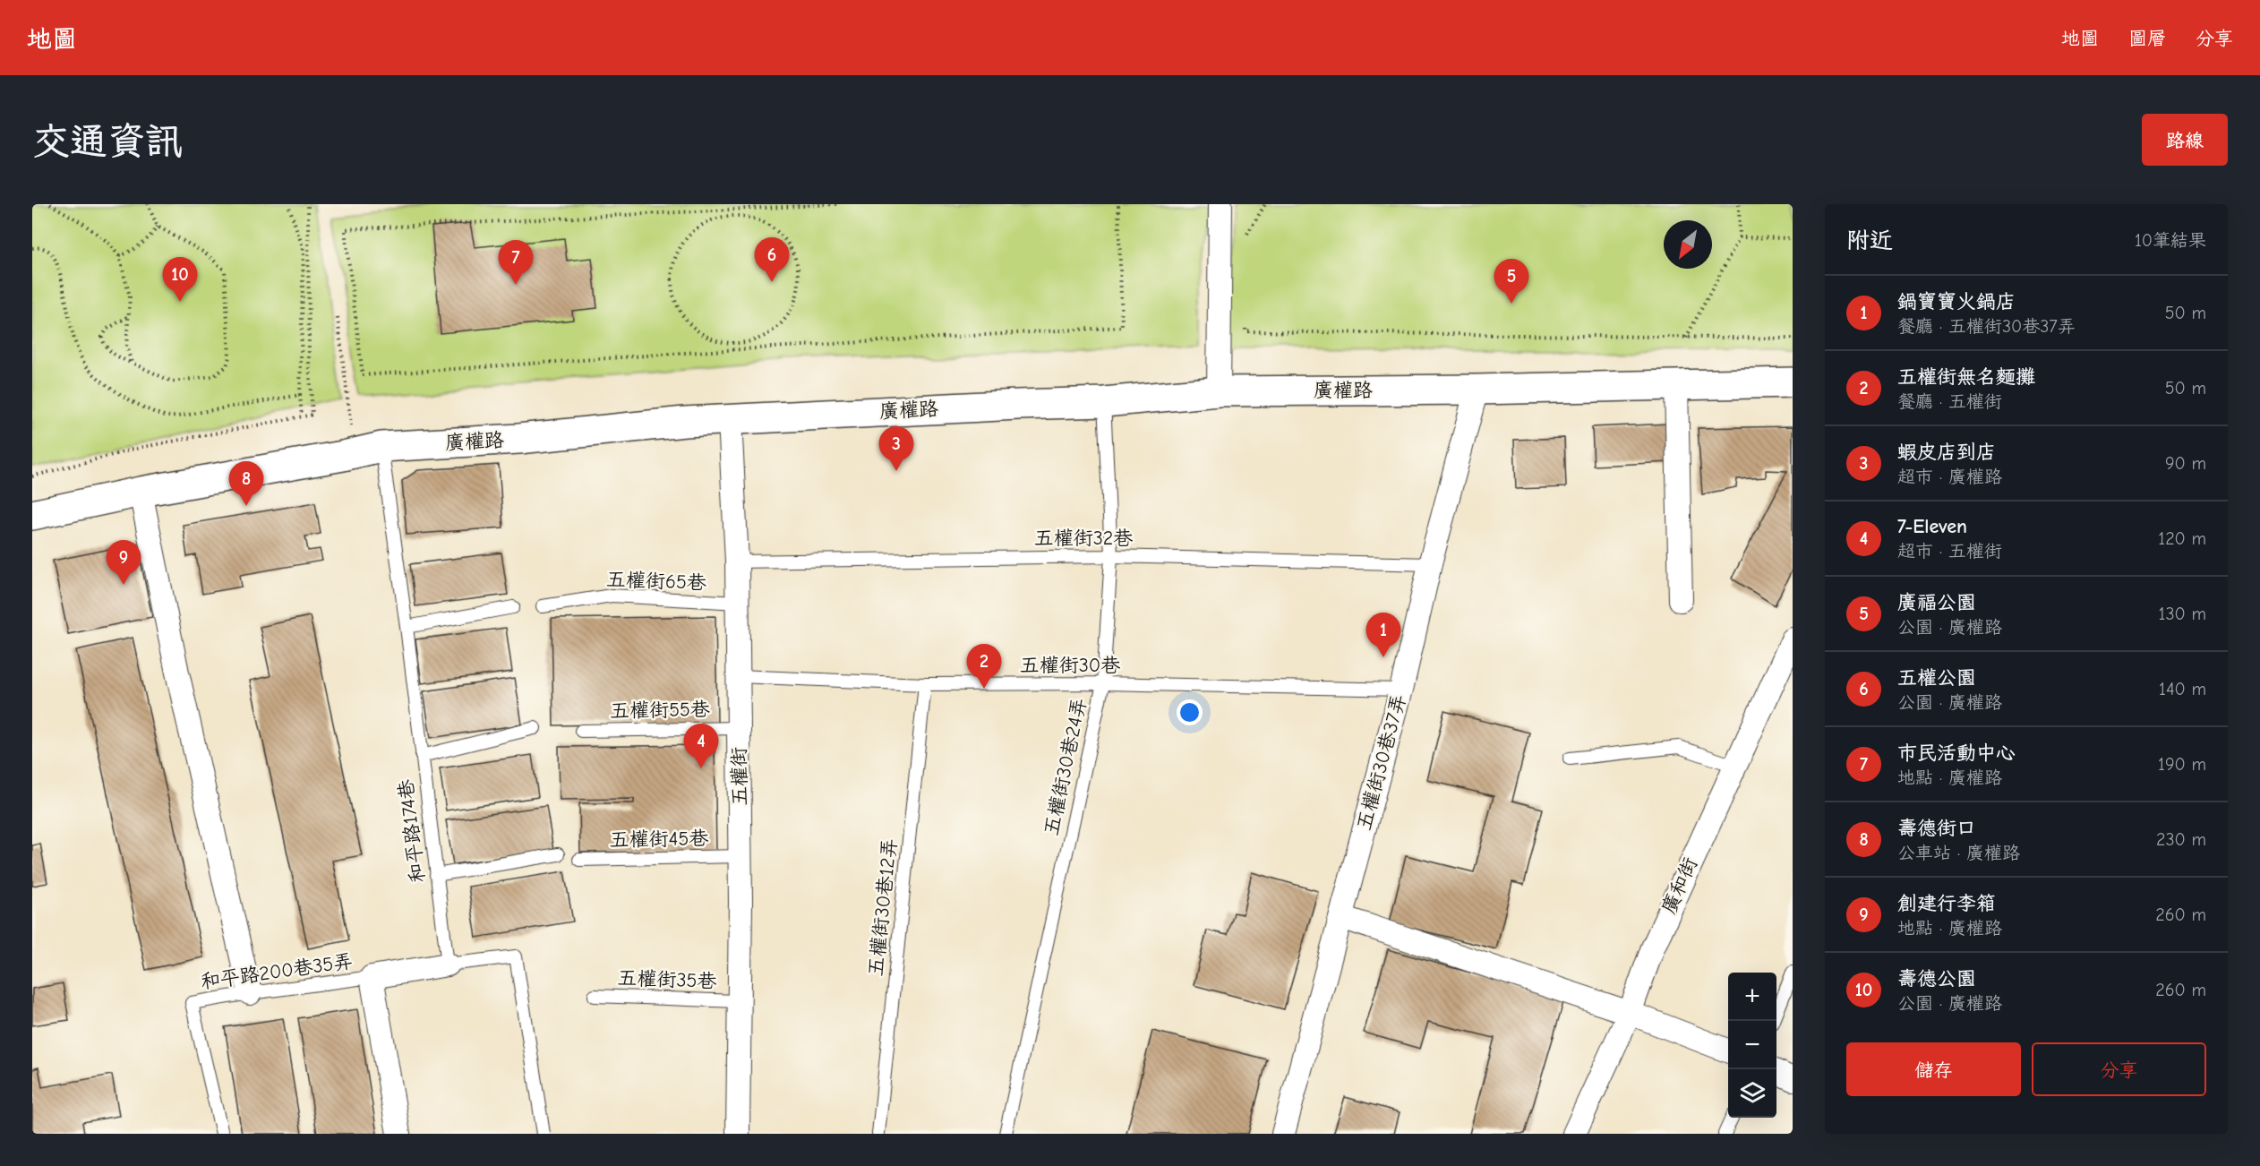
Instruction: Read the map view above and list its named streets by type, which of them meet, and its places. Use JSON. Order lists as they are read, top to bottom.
{
  "streets": {
    "street": [
      "廣權路",
      "五權街30巷37弄",
      "五權街",
      "廣和街"
    ],
    "lane": [
      "五權街32巷",
      "五權街65巷",
      "五權街30巷",
      "五權街55巷",
      "五權街30巷24弄",
      "和平路174巷",
      "五權街45巷",
      "五權街30巷12弄",
      "和平路200巷35弄",
      "五權街35巷"
    ]
  },
  "crossings": [
    ["廣權路", "五權街30巷37弄"],
    ["廣權路", "五權街30巷24弄"],
    ["廣權路", "五權街"],
    ["廣權路", "和平路174巷"],
    ["五權街32巷", "五權街30巷37弄"],
    ["五權街32巷", "五權街30巷24弄"],
    ["五權街32巷", "五權街"],
    ["五權街65巷", "五權街"],
    ["五權街30巷", "五權街30巷37弄"],
    ["五權街30巷", "五權街30巷24弄"],
    ["五權街30巷", "五權街"],
    ["五權街30巷", "五權街30巷12弄"],
    ["五權街55巷", "五權街"],
    ["五權街", "五權街45巷"],
    ["五權街", "五權街35巷"]
  ],
  "north": "bottom left",
  "page": {
    "header": "地圖",
    "nav": ["地圖", "圖層", "分享"],
    "buttons": [
      "路線",
      ["儲存", "分享"]
    ],
    "title": "交通資訊",
    "heading": ["附近", "10筆結果"],
    "pins": [
      "6",
      "7",
      "10",
      "5",
      "3",
      "8",
      "9",
      "1",
      "2",
      "4"
    ],
    "list": [
      {
        "mark": "1",
        "name": "鍋寶寶火鍋店",
        "note": "餐廳 · 五權街30巷37弄",
        "value": "50 m"
      },
      {
        "mark": "2",
        "name": "五權街無名麵攤",
        "note": "餐廳 · 五權街",
        "value": "50 m"
      },
      {
        "mark": "3",
        "name": "蝦皮店到店",
        "note": "超市 · 廣權路",
        "value": "90 m"
      },
      {
        "mark": "4",
        "name": "7-Eleven",
        "note": "超市 · 五權街",
        "value": "120 m"
      },
      {
        "mark": "5",
        "name": "廣福公園",
        "note": "公園 · 廣權路",
        "value": "130 m"
      },
      {
        "mark": "6",
        "name": "五權公園",
        "note": "公園 · 廣權路",
        "value": "140 m"
      },
      {
        "mark": "7",
        "name": "市民活動中心",
        "note": "地點 · 廣權路",
        "value": "190 m"
      },
      {
        "mark": "8",
        "name": "壽德街口",
        "note": "公車站 · 廣權路",
        "value": "230 m"
      },
      {
        "mark": "9",
        "name": "創建行李箱",
        "note": "地點 · 廣權路",
        "value": "260 m"
      },
      {
        "mark": "10",
        "name": "壽德公園",
        "note": "公園 · 廣權路",
        "value": "260 m"
      }
    ],
    "map_buttons": ["+", "−"]
  }
}
